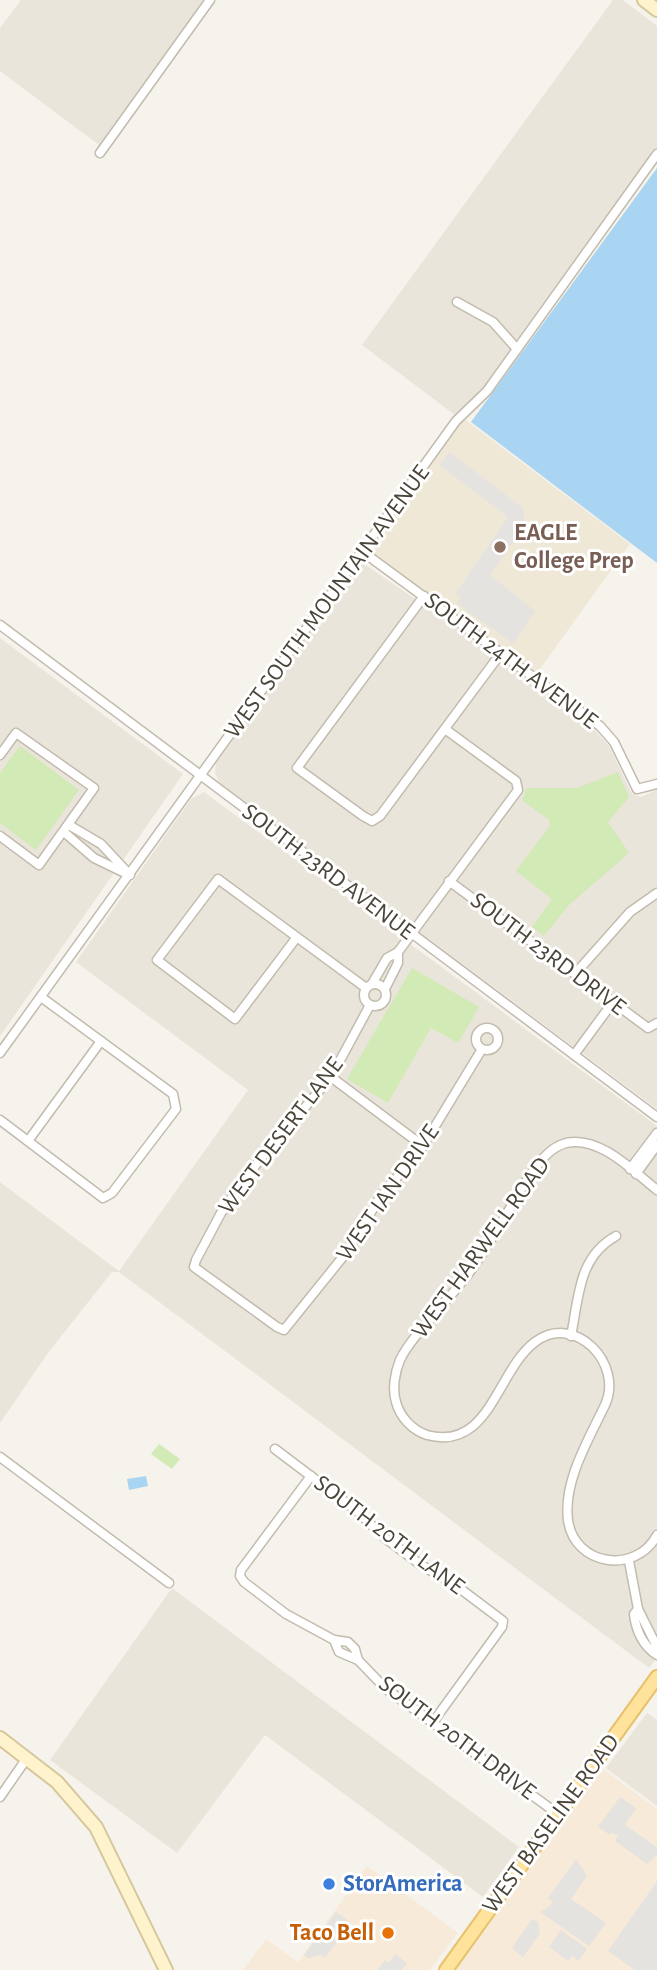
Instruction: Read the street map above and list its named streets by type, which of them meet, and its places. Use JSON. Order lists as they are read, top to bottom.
{
  "streets": {
    "main road": ["WEST BASELINE ROAD"],
    "street": [
      "WEST SOUTH MOUNTAIN AVENUE",
      "SOUTH 24TH AVENUE",
      "SOUTH 23RD AVENUE",
      "SOUTH 23RD DRIVE",
      "WEST DESERT LANE",
      "WEST IAN DRIVE",
      "WEST HARWELL ROAD",
      "SOUTH 20TH LANE",
      "SOUTH 20TH DRIVE"
    ]
  },
  "crossings": [
    ["WEST SOUTH MOUNTAIN AVENUE", "SOUTH 24TH AVENUE"],
    ["WEST SOUTH MOUNTAIN AVENUE", "SOUTH 23RD AVENUE"],
    ["WEST DESERT LANE", "WEST IAN DRIVE"],
    ["SOUTH 20TH LANE", "SOUTH 20TH DRIVE"],
    ["SOUTH 20TH DRIVE", "WEST BASELINE ROAD"]
  ],
  "places": ["EAGLE College Prep", "StorAmerica", "Taco Bell"]
}
